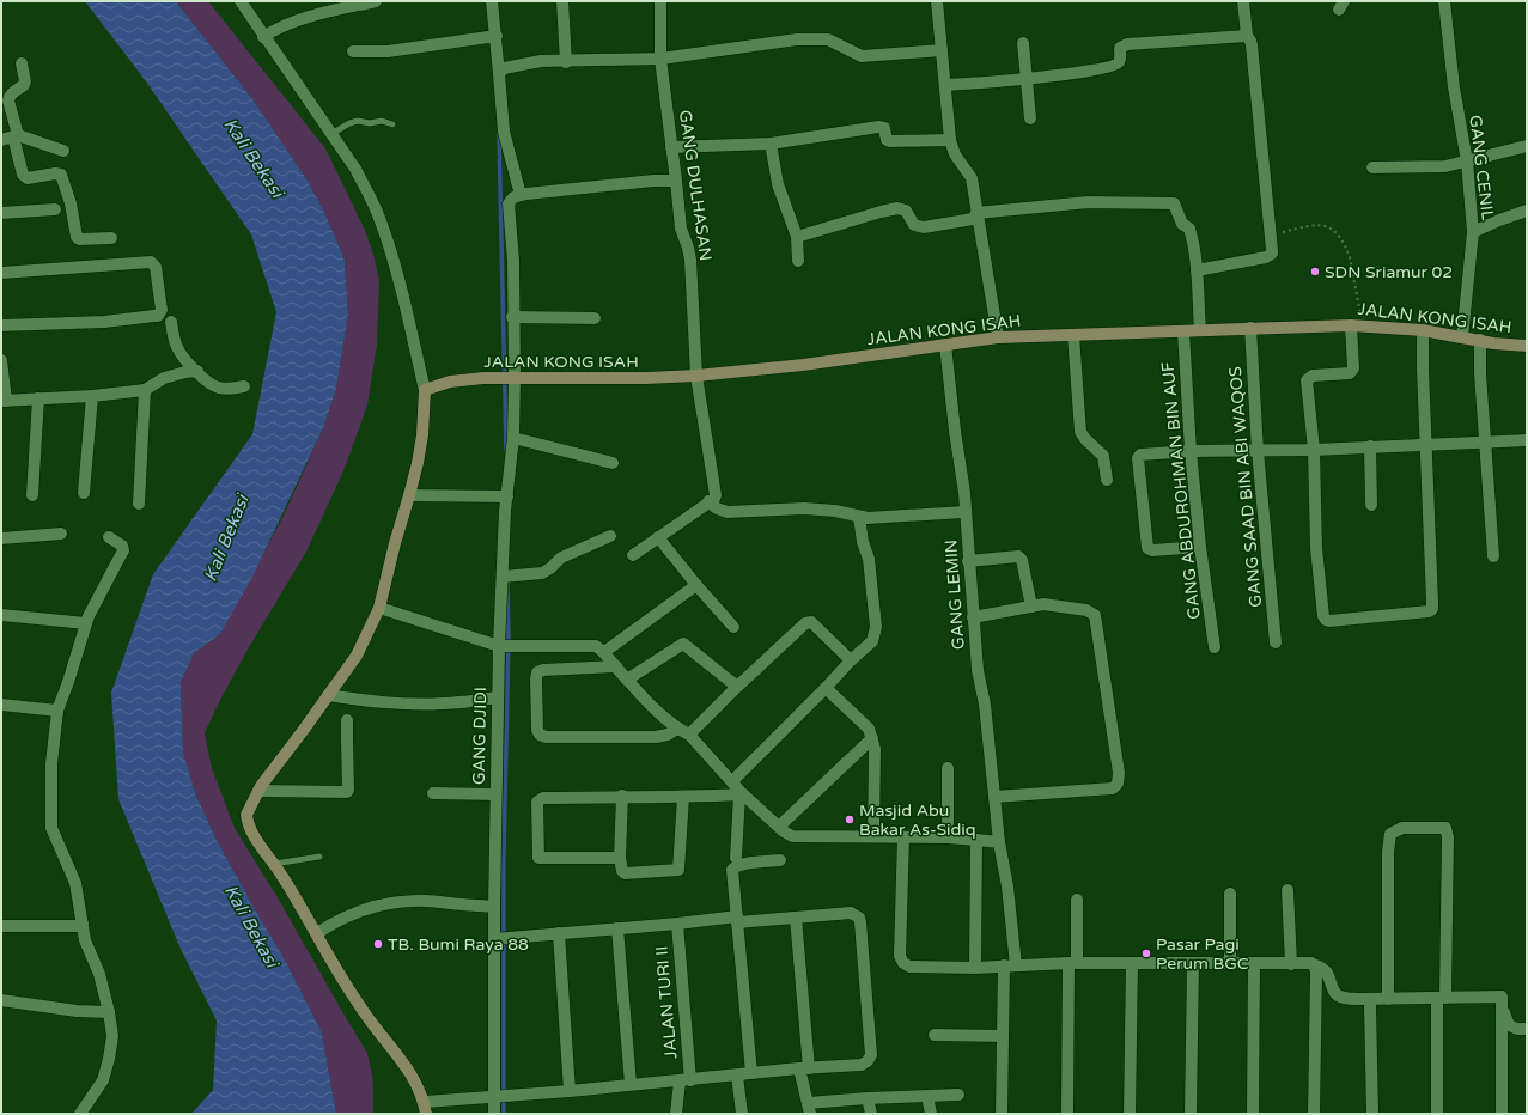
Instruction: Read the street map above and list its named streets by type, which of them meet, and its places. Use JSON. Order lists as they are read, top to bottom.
{
  "streets": {
    "street": [
      "GANG CENIL",
      "GANG DULHASAN",
      "JALAN KONG ISAH",
      "GANG SAAD BIN ABI WAQOS",
      "GANG ABDUROHMAN BIN AUF",
      "GANG LEMIN",
      "GANG DJIDI",
      "JALAN TURI II"
    ]
  },
  "crossings": [
    ["GANG CENIL", "JALAN KONG ISAH"],
    ["GANG DULHASAN", "JALAN KONG ISAH"],
    ["JALAN KONG ISAH", "GANG SAAD BIN ABI WAQOS"],
    ["JALAN KONG ISAH", "GANG ABDUROHMAN BIN AUF"],
    ["JALAN KONG ISAH", "GANG LEMIN"],
    ["JALAN KONG ISAH", "GANG DJIDI"]
  ],
  "water": ["Kali Bekasi"],
  "places": [
    "SDN Sriamur 02",
    "Masjid Abu Bakar As-Sidiq",
    "TB. Bumi Raya 88",
    "Pasar Pagi Perum BGC"
  ]
}
